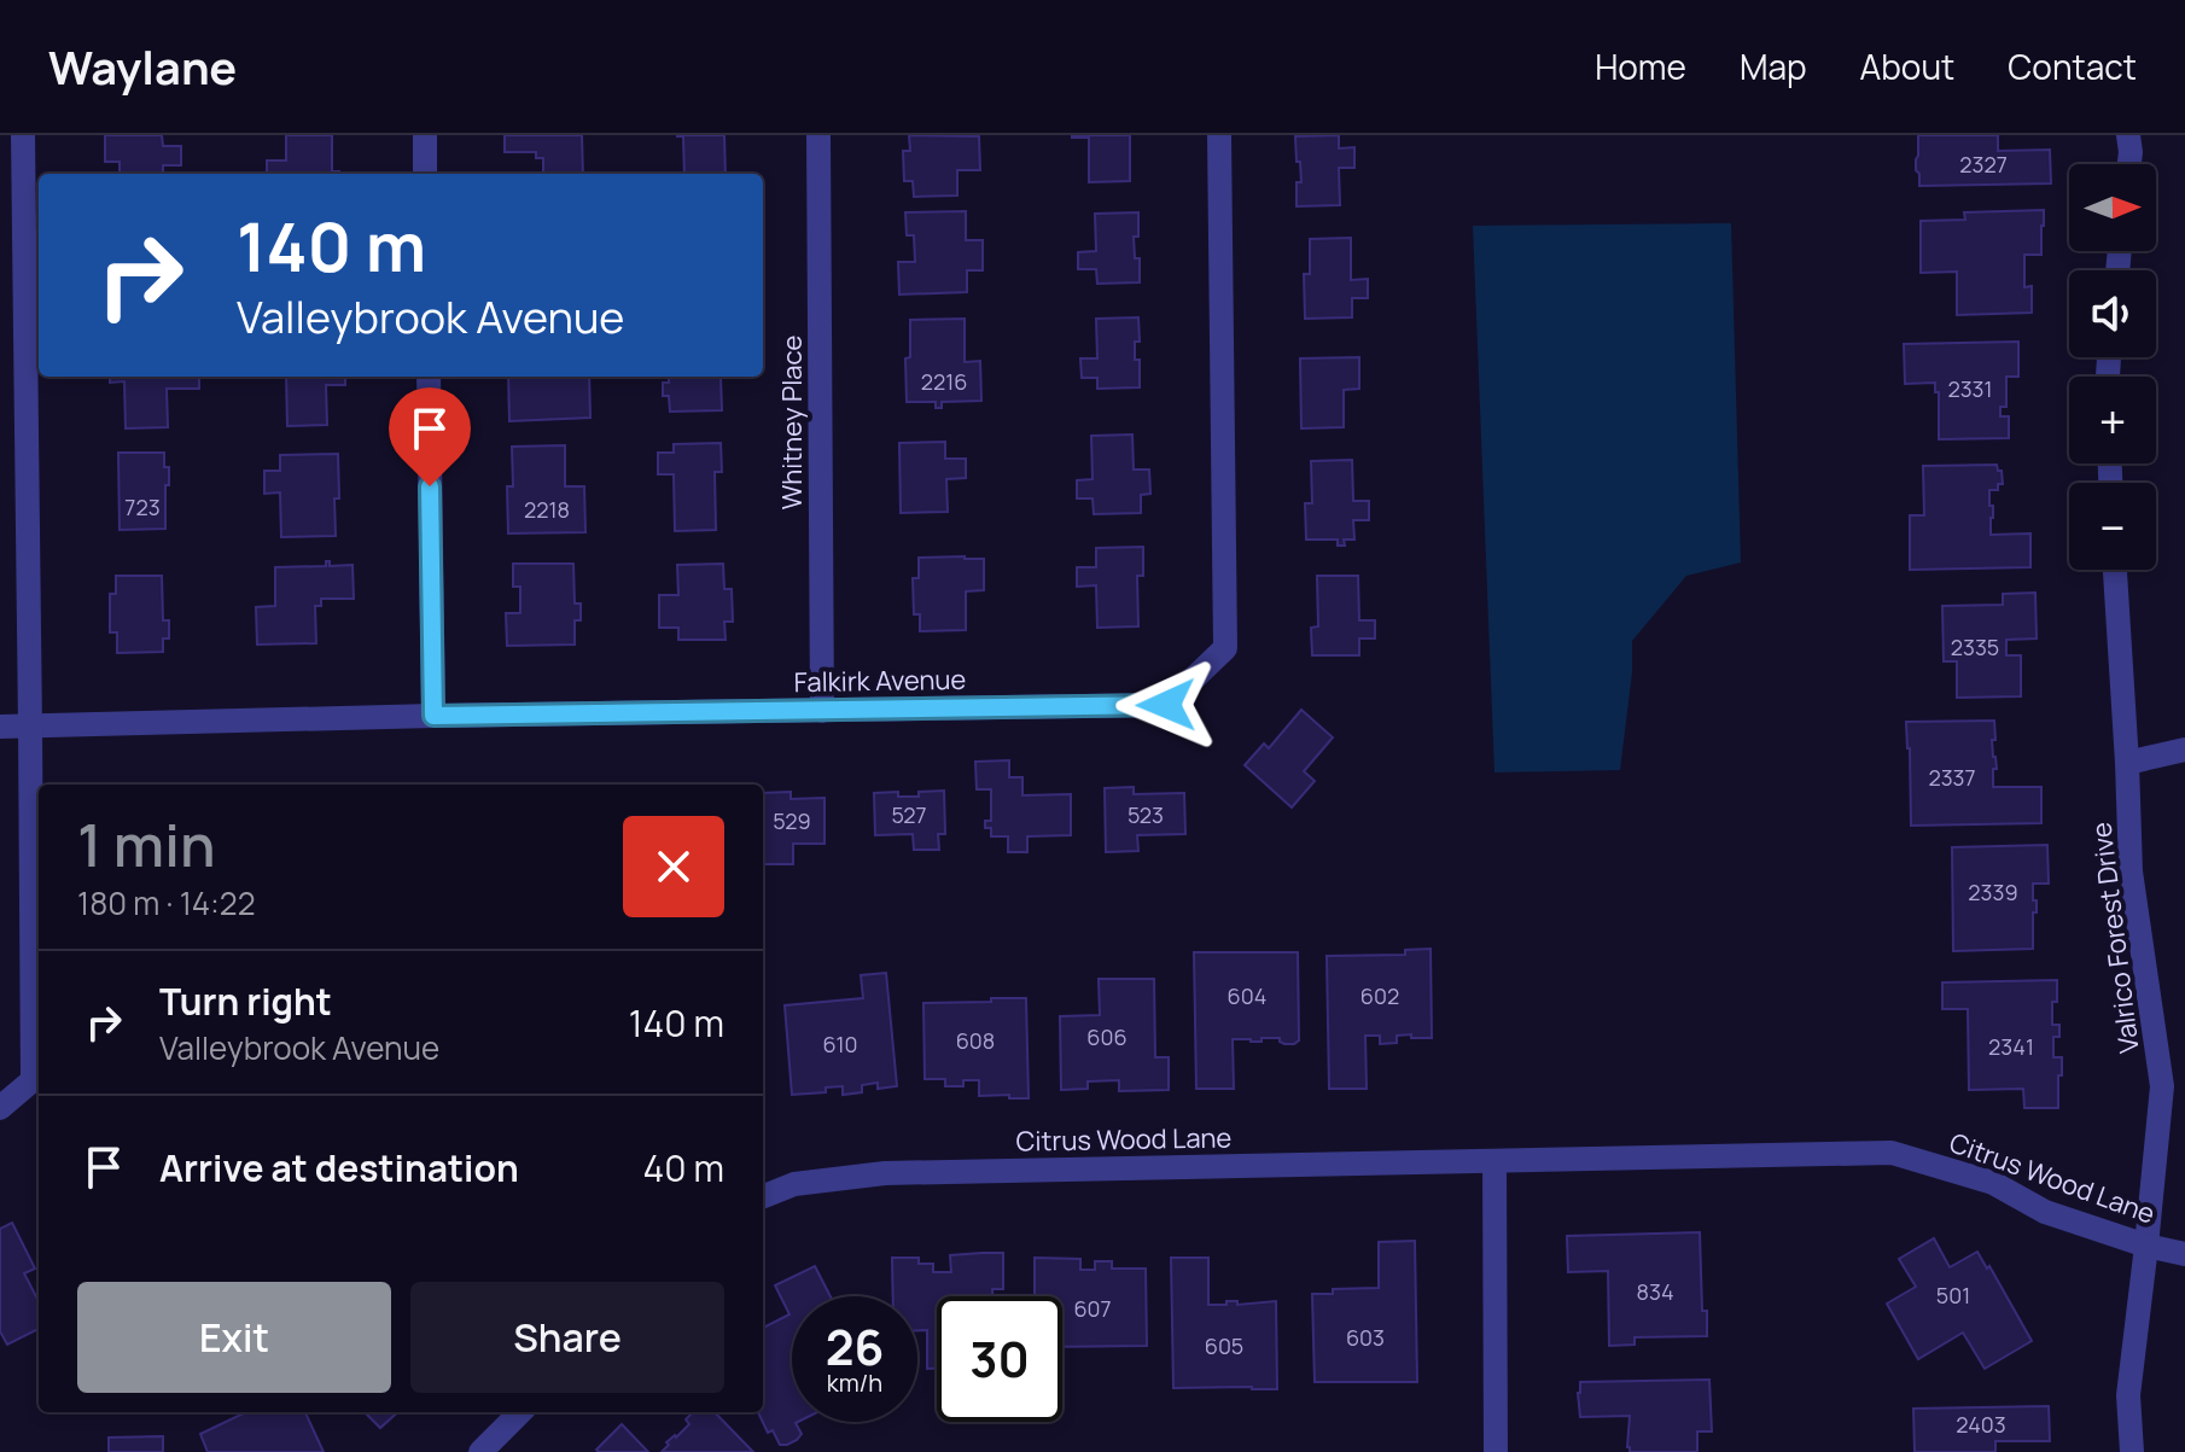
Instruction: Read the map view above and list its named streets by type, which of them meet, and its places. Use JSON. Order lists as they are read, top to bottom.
{
  "streets": {
    "street": [
      "Whitney Place",
      "Falkirk Avenue",
      "Valrico Forest Drive",
      "Citrus Wood Lane"
    ]
  },
  "crossings": [
    ["Whitney Place", "Falkirk Avenue"],
    ["Valrico Forest Drive", "Citrus Wood Lane"]
  ],
  "house_numbers": [
    "2327",
    "2216",
    "2331",
    "723",
    "2218",
    "2335",
    "2337",
    "527",
    "523",
    "529",
    "2339",
    "604",
    "602",
    "606",
    "608",
    "610",
    "2341",
    "834",
    "501",
    "607",
    "603",
    "605",
    "2403"
  ],
  "north": "right",
  "page": {
    "header": "Waylane",
    "nav": [
      "Home",
      "Map",
      "About",
      "Contact"
    ],
    "map_buttons": ["+", "−"],
    "turn": ["140 m", "Valleybrook Avenue"],
    "heading": ["1 min", "180 m · 14:22"],
    "list": [
      {
        "name": "Turn right",
        "note": "Valleybrook Avenue",
        "value": "140 m"
      },
      {
        "name": "Arrive at destination",
        "value": "40 m"
      }
    ],
    "buttons": ["Exit", "Share"],
    "speed": "26 km/h",
    "limit": "30"
  }
}
